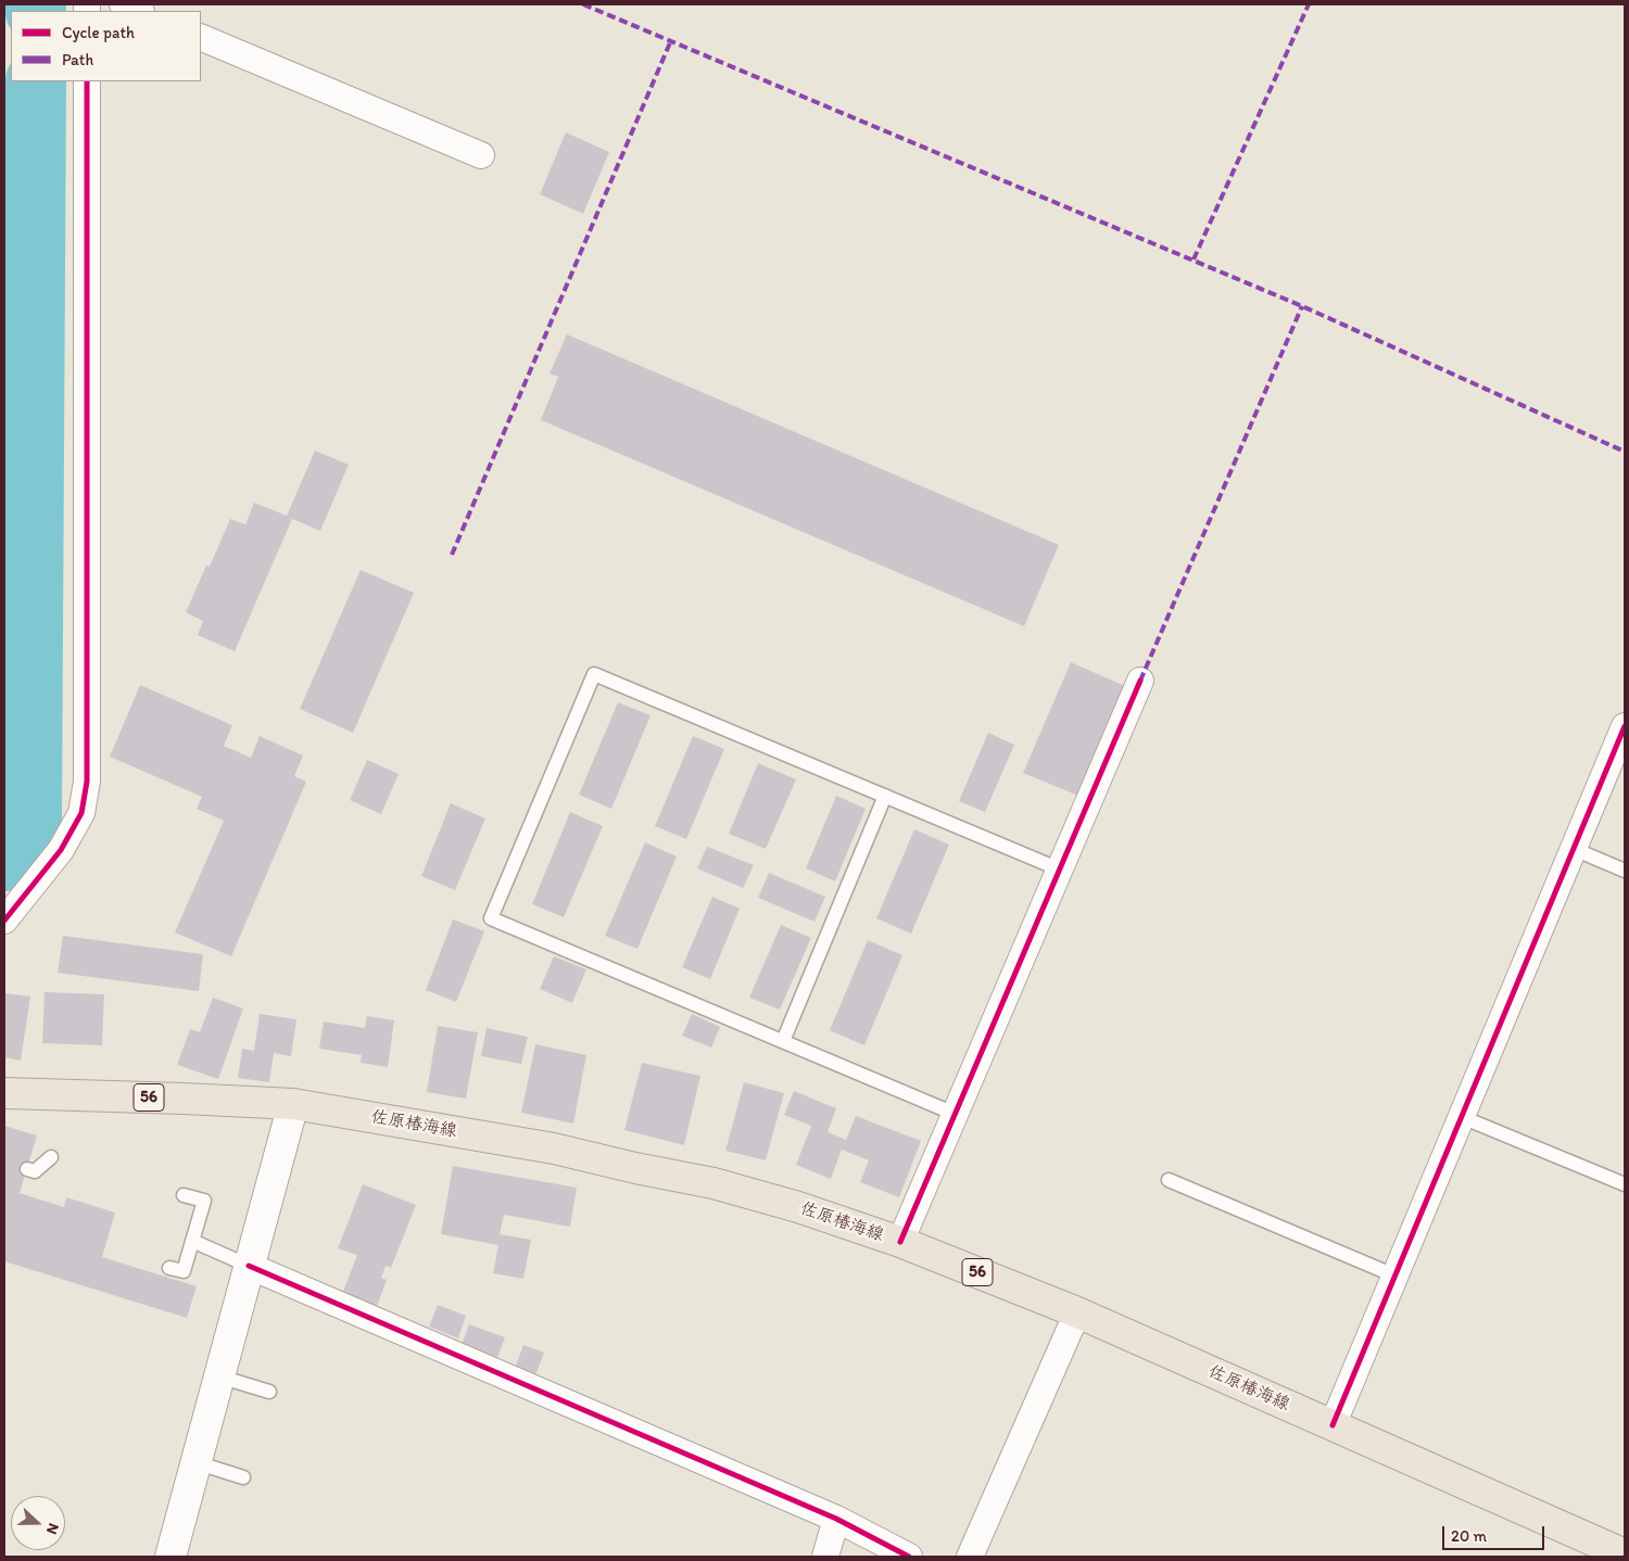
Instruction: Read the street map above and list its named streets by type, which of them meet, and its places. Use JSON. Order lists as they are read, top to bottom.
{
  "streets": {
    "main road": ["56", "佐原椿海線"]
  },
  "legend": ["Cycle path", "Path"],
  "scale_bar": "20 m",
  "north": "right"
}
